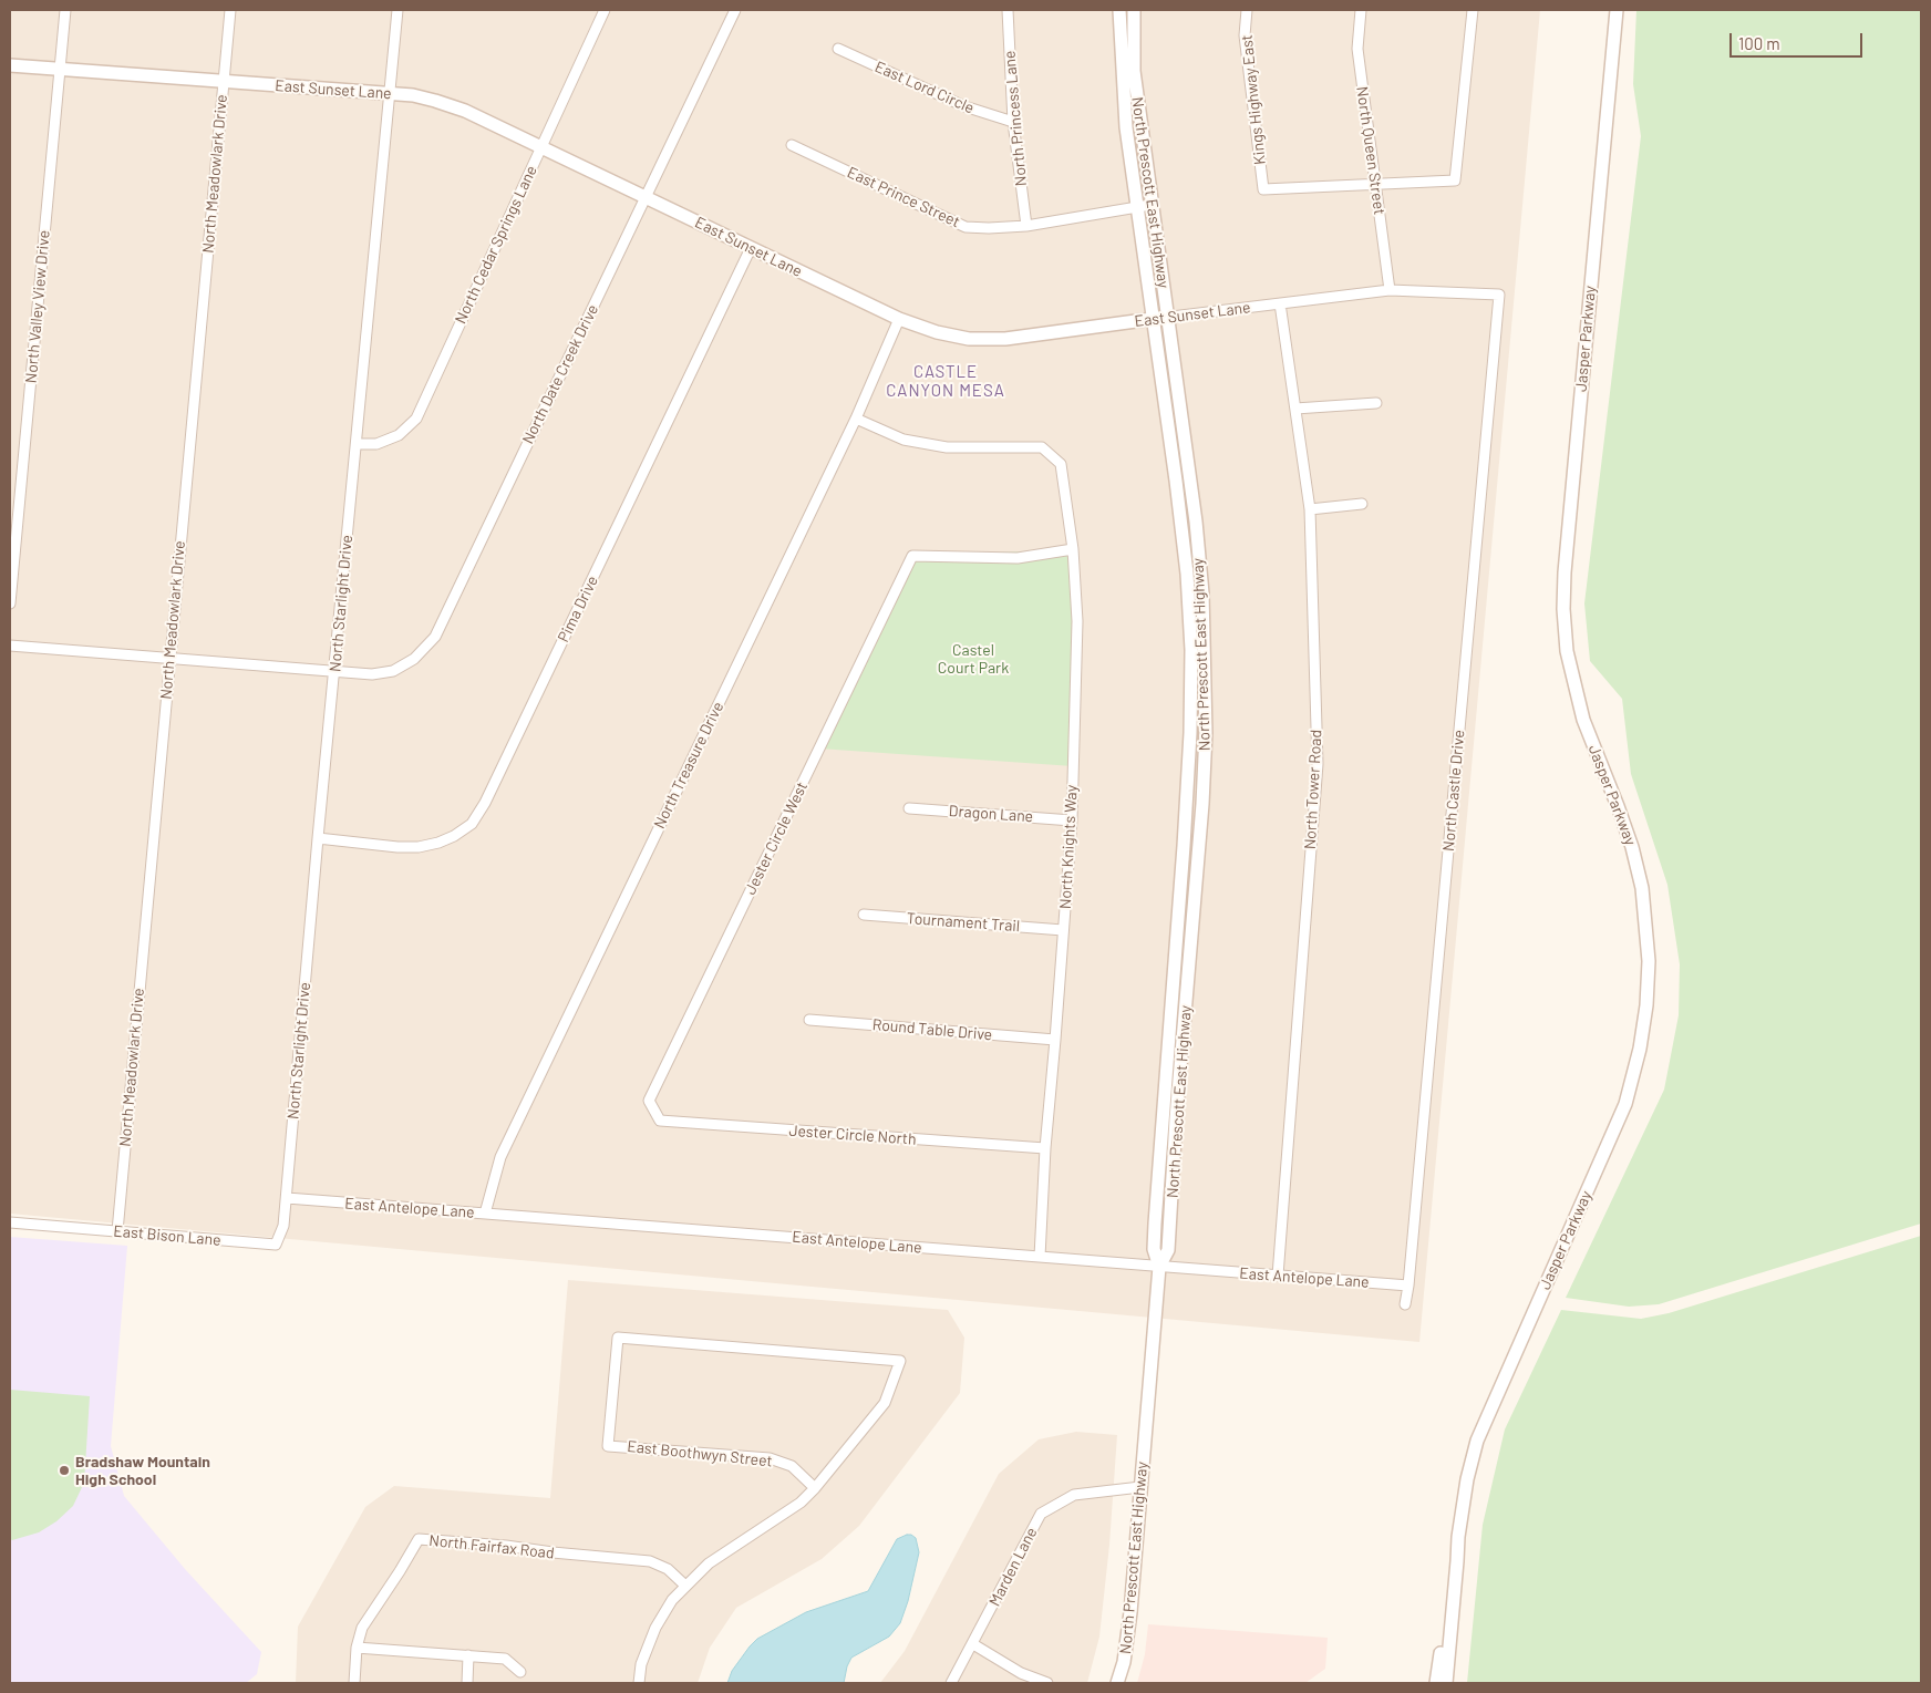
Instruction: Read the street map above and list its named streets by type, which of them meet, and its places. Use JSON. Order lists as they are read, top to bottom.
{
  "streets": {
    "street": [
      "East Lord Circle",
      "East Sunset Lane",
      "Kings Highway East",
      "North Princess Lane",
      "North Queen Street",
      "North Meadowlark Drive",
      "North Prescott East Highway",
      "East Prince Street",
      "North Cedar Springs Lane",
      "North Valley View Drive",
      "Jasper Parkway",
      "North Date Creek Drive",
      "North Starlight Drive",
      "Pima Drive",
      "North Treasure Drive",
      "North Tower Road",
      "North Castle Drive",
      "Dragon Lane",
      "Jester Circle West",
      "North Knights Way",
      "Tournament Trail",
      "Round Table Drive",
      "Jester Circle North",
      "East Antelope Lane",
      "East Bison Lane",
      "East Boothwyn Street",
      "North Fairfax Road",
      "Marden Lane"
    ]
  },
  "crossings": [
    ["East Lord Circle", "North Princess Lane"],
    ["East Sunset Lane", "North Queen Street"],
    ["East Sunset Lane", "North Meadowlark Drive"],
    ["East Sunset Lane", "North Prescott East Highway"],
    ["East Sunset Lane", "North Cedar Springs Lane"],
    ["East Sunset Lane", "North Valley View Drive"],
    ["East Sunset Lane", "North Date Creek Drive"],
    ["East Sunset Lane", "North Starlight Drive"],
    ["East Sunset Lane", "Pima Drive"],
    ["East Sunset Lane", "North Treasure Drive"],
    ["East Sunset Lane", "North Tower Road"],
    ["East Sunset Lane", "North Castle Drive"],
    ["Kings Highway East", "North Queen Street"],
    ["North Princess Lane", "East Prince Street"],
    ["North Meadowlark Drive", "North Date Creek Drive"],
    ["North Meadowlark Drive", "East Bison Lane"],
    ["North Prescott East Highway", "East Prince Street"],
    ["North Prescott East Highway", "East Antelope Lane"],
    ["North Prescott East Highway", "Marden Lane"],
    ["North Cedar Springs Lane", "North Starlight Drive"],
    ["North Date Creek Drive", "North Starlight Drive"],
    ["North Starlight Drive", "Pima Drive"],
    ["North Starlight Drive", "East Antelope Lane"],
    ["North Starlight Drive", "East Bison Lane"],
    ["North Treasure Drive", "North Knights Way"],
    ["North Treasure Drive", "East Antelope Lane"],
    ["North Tower Road", "East Antelope Lane"],
    ["North Castle Drive", "East Antelope Lane"],
    ["Dragon Lane", "North Knights Way"],
    ["Jester Circle West", "North Knights Way"],
    ["Jester Circle West", "Jester Circle North"],
    ["North Knights Way", "Tournament Trail"],
    ["North Knights Way", "Round Table Drive"],
    ["North Knights Way", "Jester Circle North"],
    ["North Knights Way", "East Antelope Lane"],
    ["East Antelope Lane", "East Bison Lane"]
  ],
  "districts": ["CASTLE CANYON MESA"],
  "parks": ["Castel Court Park"],
  "places": ["Bradshaw Mountain High School"],
  "scale_bar": "100 m"
}
